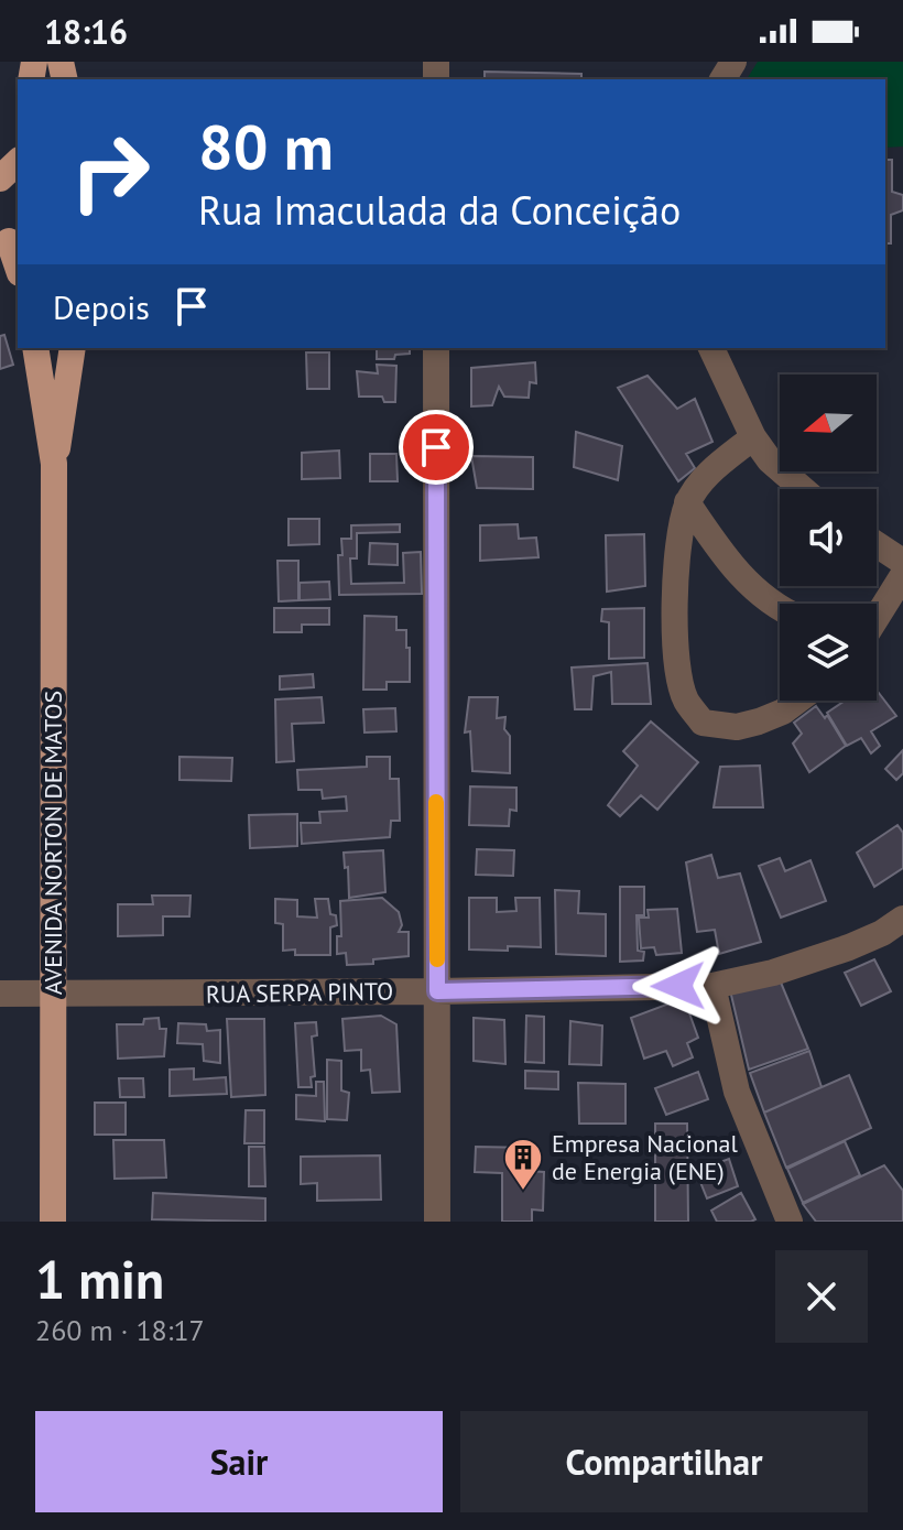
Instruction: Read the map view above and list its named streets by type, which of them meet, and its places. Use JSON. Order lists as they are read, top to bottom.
{
  "streets": {
    "main road": ["AVENIDA NORTON DE MATOS"],
    "street": ["RUA SERPA PINTO"]
  },
  "crossings": [
    ["AVENIDA NORTON DE MATOS", "RUA SERPA PINTO"]
  ],
  "places": {
    "building": ["Empresa Nacional de Energia (ENE)"]
  },
  "north": "left",
  "page": {
    "status": "18:16",
    "turn": ["80 m", "Rua Imaculada da Conceição"],
    "then": "Depois",
    "heading": ["1 min", "260 m · 18:17"],
    "buttons": ["Sair", "Compartilhar"]
  }
}
